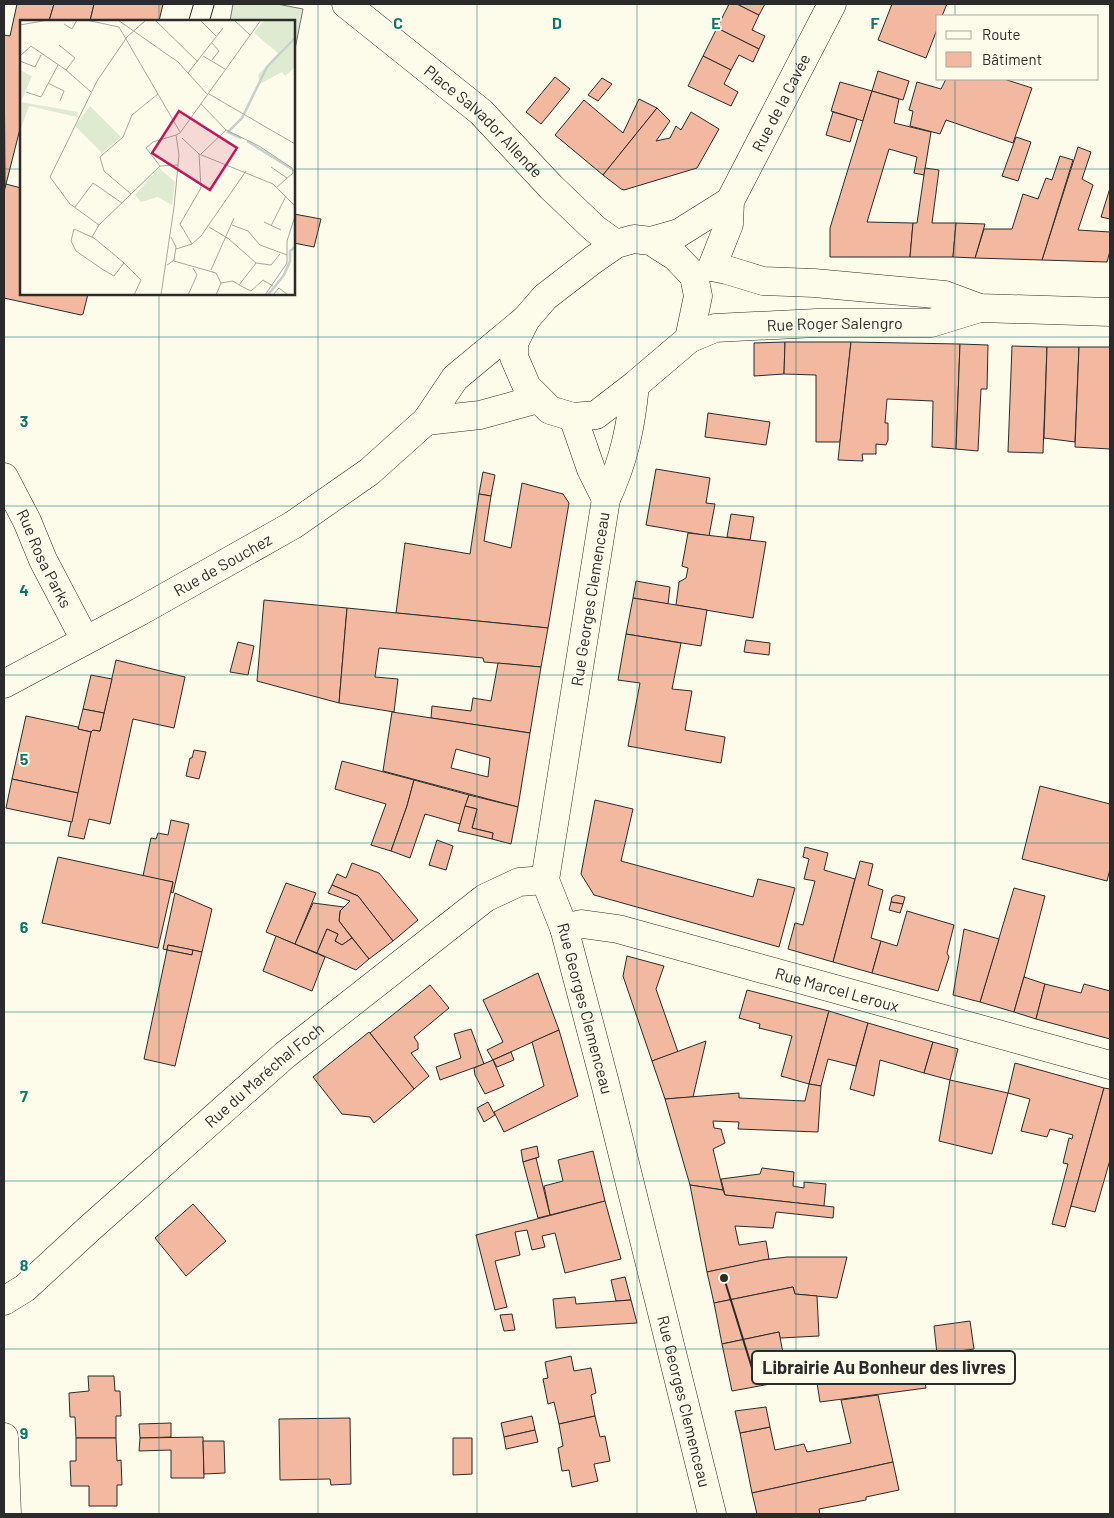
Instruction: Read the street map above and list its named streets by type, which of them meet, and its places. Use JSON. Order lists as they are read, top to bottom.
{
  "streets": {
    "main road": [
      "Rue de la Cavée",
      "Place Salvador Allende",
      "Rue Roger Salengro",
      "Rue Rosa Parks",
      "Rue de Souchez",
      "Rue Georges Clemenceau",
      "Rue Marcel Leroux",
      "Rue du Maréchal Foch"
    ]
  },
  "crossings": [
    ["Rue de la Cavée", "Place Salvador Allende"],
    ["Rue de la Cavée", "Rue Roger Salengro"],
    ["Rue de la Cavée", "Rue de Souchez"],
    ["Rue de la Cavée", "Rue Georges Clemenceau"],
    ["Place Salvador Allende", "Rue Roger Salengro"],
    ["Place Salvador Allende", "Rue de Souchez"],
    ["Place Salvador Allende", "Rue Georges Clemenceau"],
    ["Rue Roger Salengro", "Rue de Souchez"],
    ["Rue Roger Salengro", "Rue Georges Clemenceau"],
    ["Rue Rosa Parks", "Rue de Souchez"],
    ["Rue de Souchez", "Rue Georges Clemenceau"],
    ["Rue Georges Clemenceau", "Rue Marcel Leroux"],
    ["Rue Georges Clemenceau", "Rue du Maréchal Foch"]
  ],
  "places": ["Librairie Au Bonheur des livres"],
  "legend": ["Route", "Bâtiment"],
  "grid": {
    "columns": [
      "C",
      "D",
      "E",
      "F"
    ],
    "rows": [
      "3",
      "4",
      "5",
      "6",
      "7",
      "8",
      "9"
    ]
  }
}
